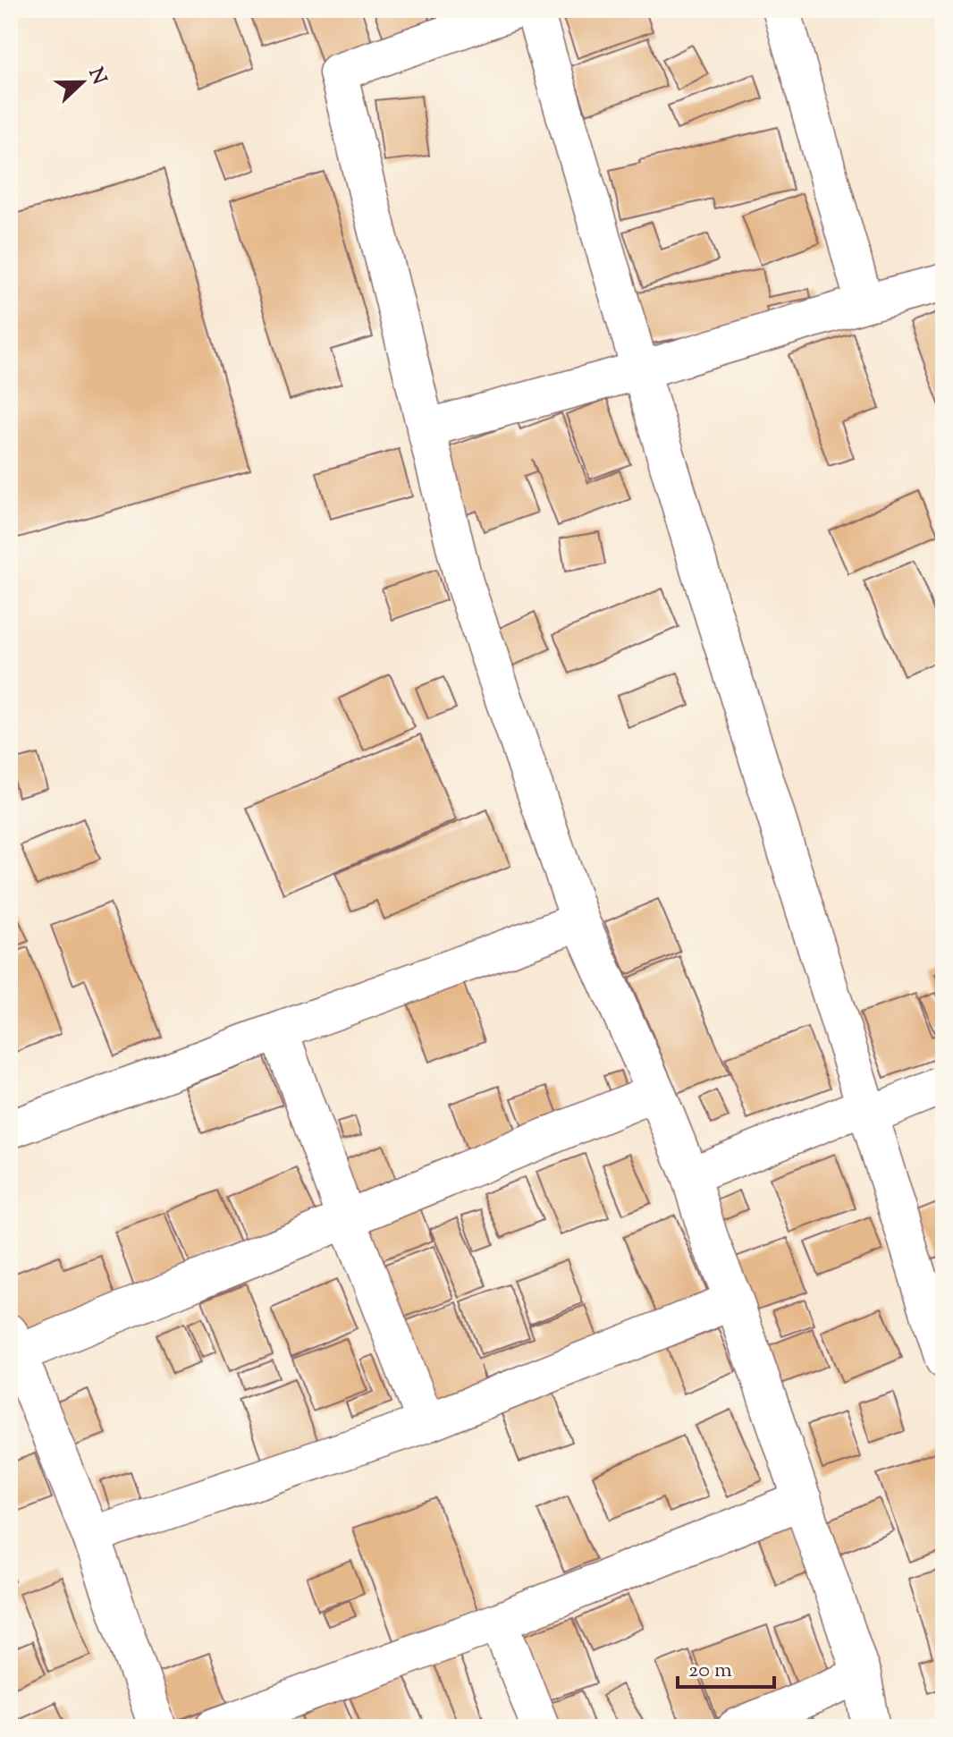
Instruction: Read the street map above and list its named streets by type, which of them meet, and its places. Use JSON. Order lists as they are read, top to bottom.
{
  "scale_bar": "20 m",
  "north": "right"
}
